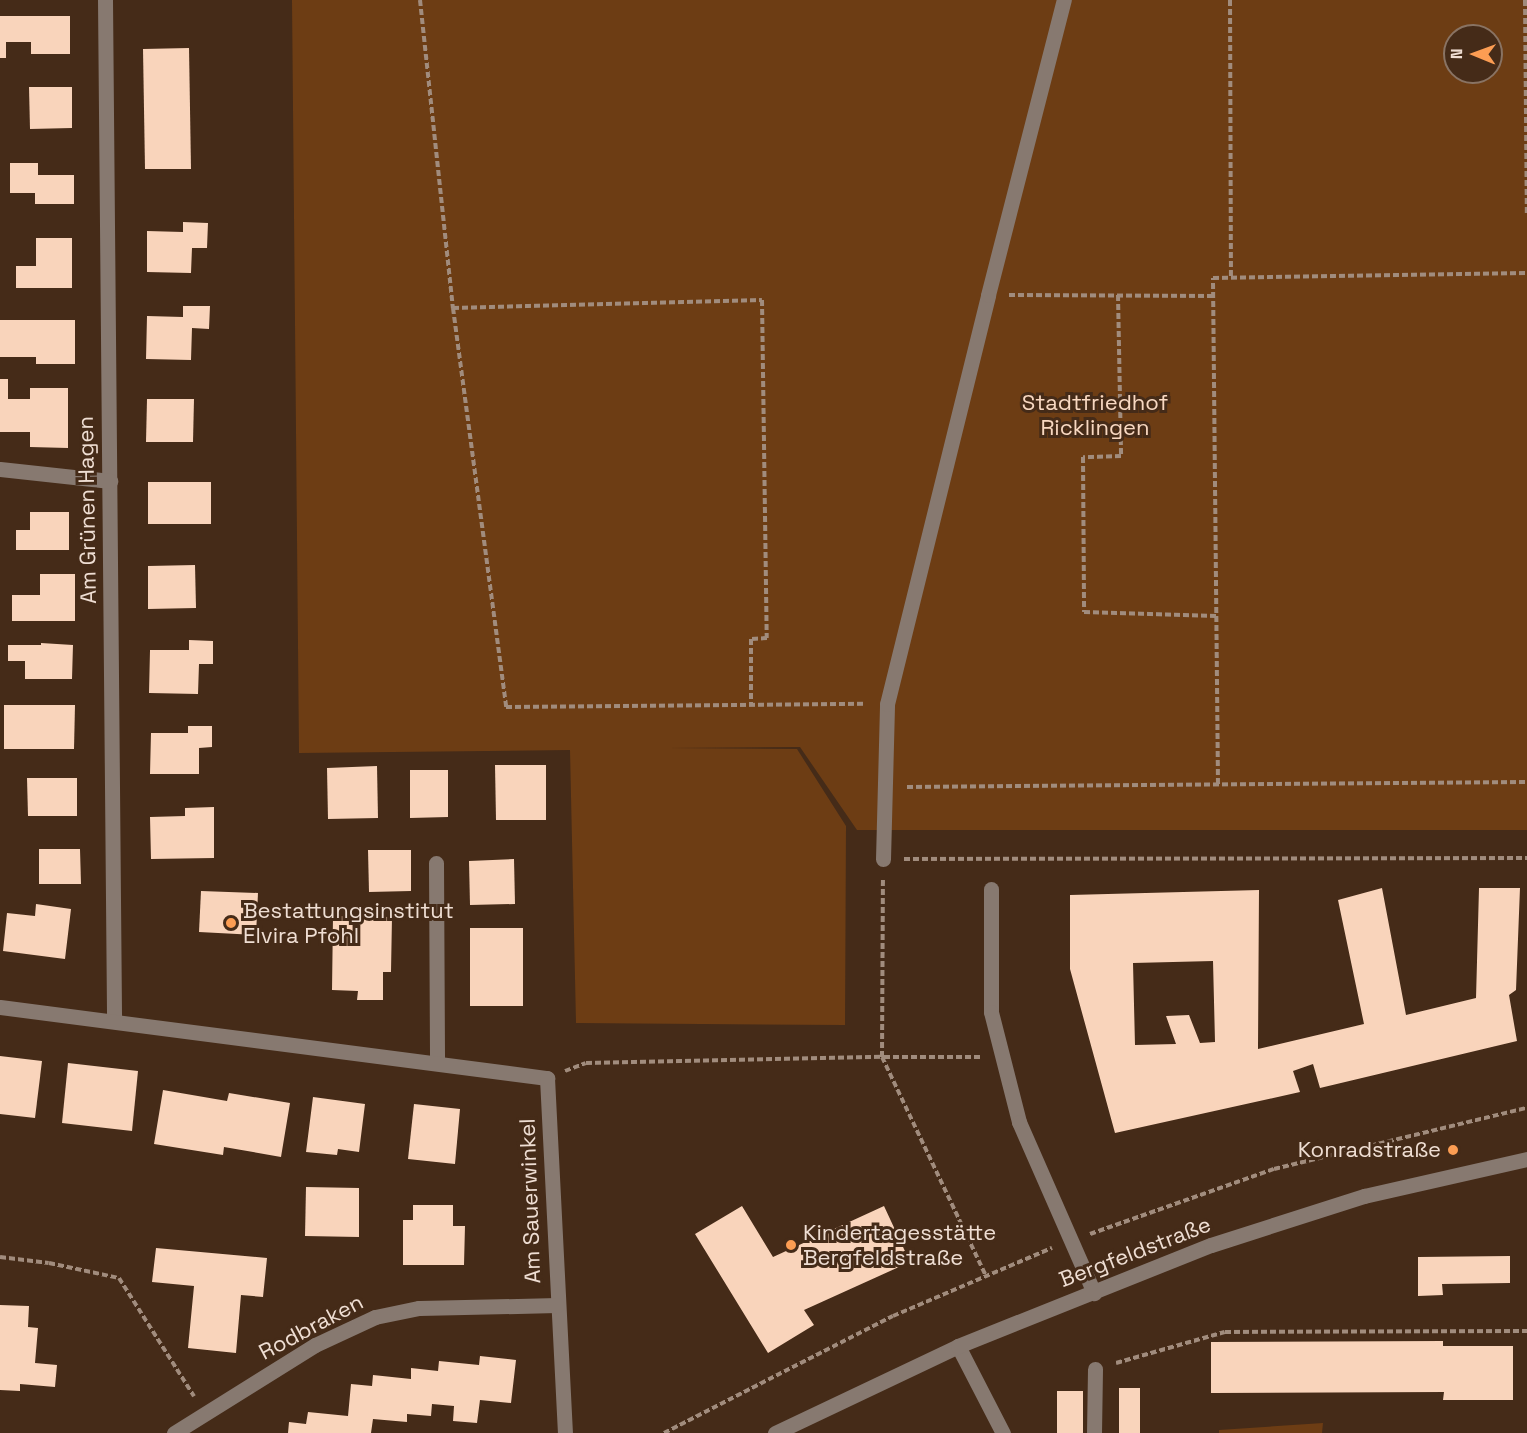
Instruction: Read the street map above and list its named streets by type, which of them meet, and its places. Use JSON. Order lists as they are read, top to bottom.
{
  "streets": {
    "street": [
      "Am Grünen Hagen",
      "Am Sauerwinkel",
      "Bergfeldstraße",
      "Rodbraken"
    ]
  },
  "crossings": [
    ["Am Grünen Hagen", "Am Sauerwinkel"],
    ["Am Sauerwinkel", "Rodbraken"]
  ],
  "parks": ["Stadtfriedhof Ricklingen"],
  "places": ["Bestattungsinstitut Elvira Pfohl", "Konradstraße", "Kindertagesstätte Bergfeldstraße"],
  "north": "left"
}
